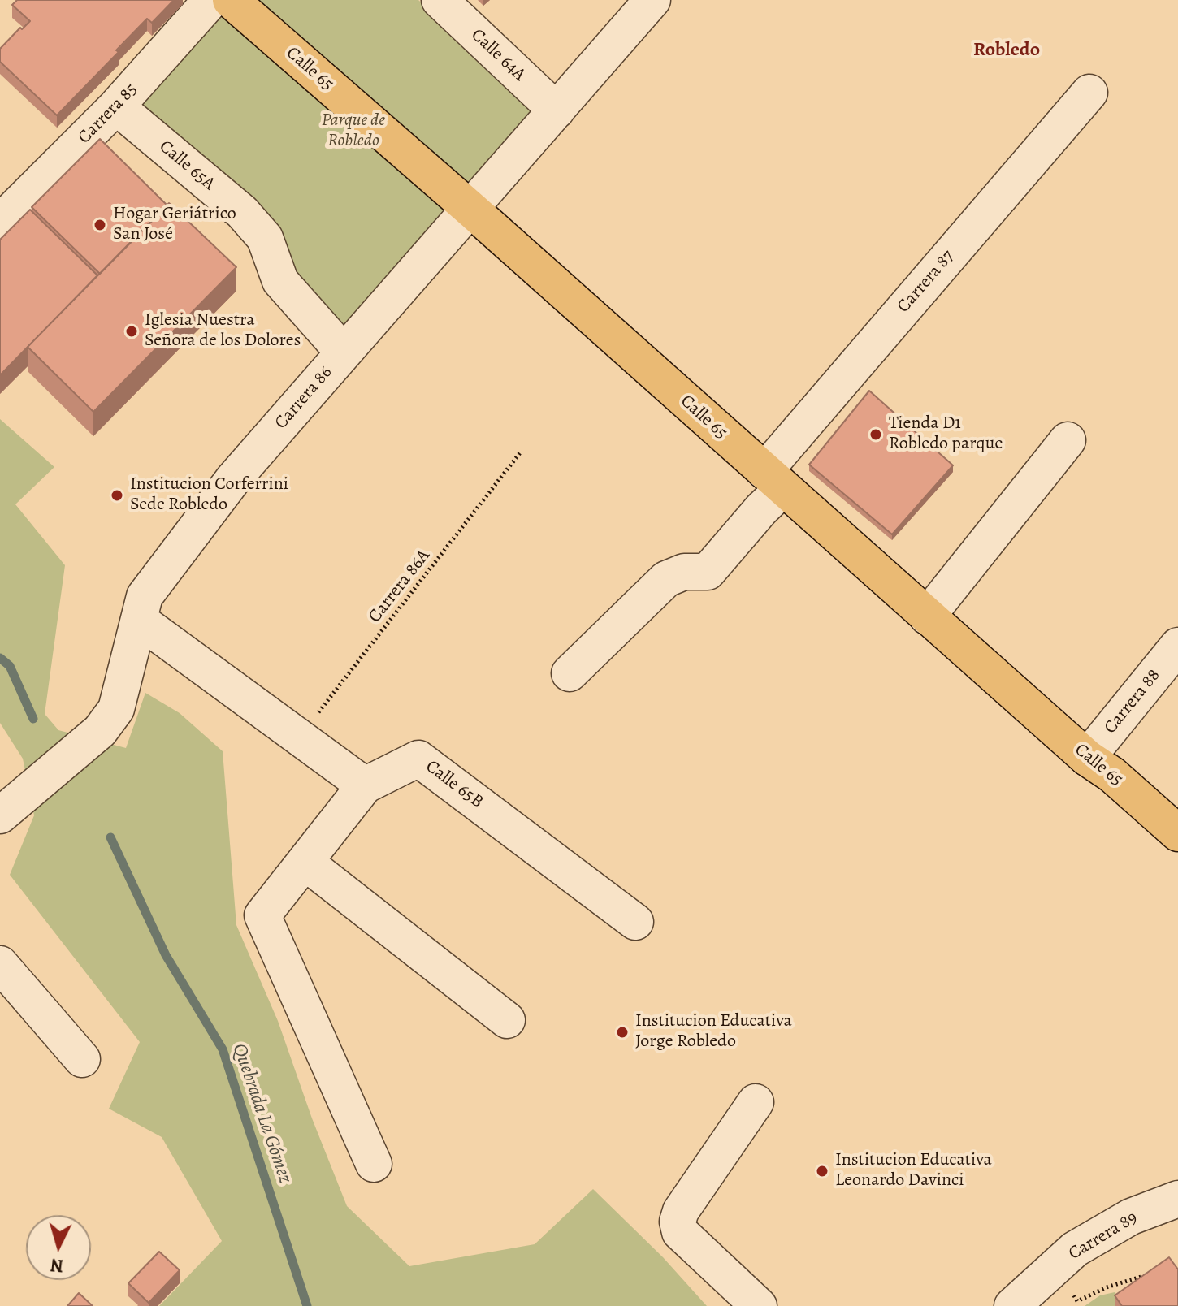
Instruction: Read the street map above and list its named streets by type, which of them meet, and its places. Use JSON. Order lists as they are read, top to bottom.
{
  "streets": {
    "main road": ["Calle 65"],
    "street": [
      "Calle 64A",
      "Carrera 85",
      "Calle 65A",
      "Carrera 87",
      "Carrera 86",
      "Carrera 88",
      "Calle 65B",
      "Carrera 89"
    ],
    "path": ["Carrera 86A"]
  },
  "crossings": [
    ["Calle 64A", "Carrera 86"],
    ["Calle 65", "Carrera 87"],
    ["Calle 65", "Carrera 86"],
    ["Calle 65", "Carrera 88"],
    ["Carrera 85", "Calle 65A"],
    ["Calle 65A", "Carrera 86"]
  ],
  "districts": ["Robledo"],
  "water": ["Quebrada La Gómez"],
  "parks": ["Parque de Robledo"],
  "places": [
    "Hogar Geriátrico San José",
    "Iglesia Nuestra Señora de los Dolores",
    "Tienda D1 Robledo parque",
    "Institucion Corferrini Sede Robledo",
    "Institucion Educativa Jorge Robledo",
    "Institucion Educativa Leonardo Davinci"
  ],
  "north": "bottom"
}
